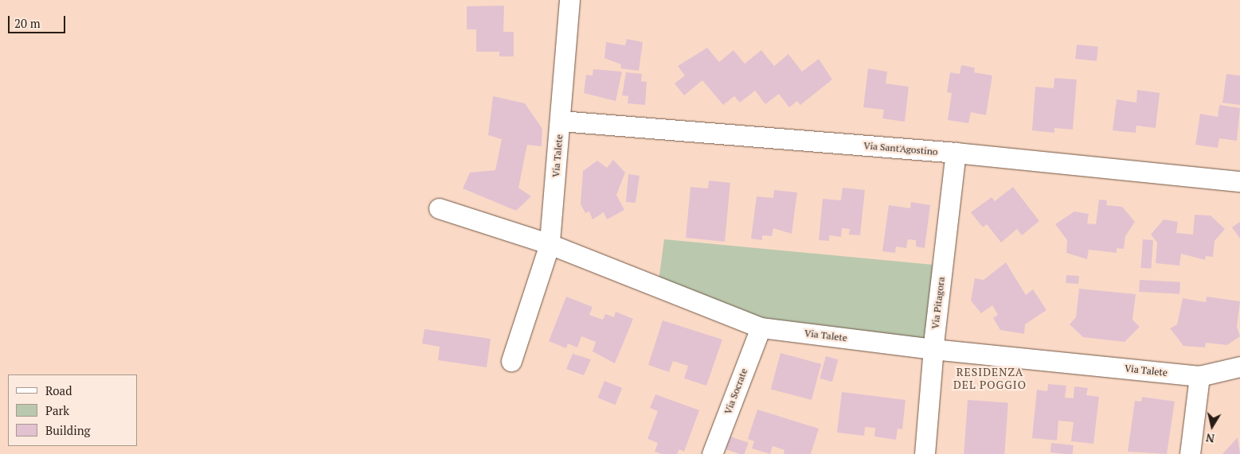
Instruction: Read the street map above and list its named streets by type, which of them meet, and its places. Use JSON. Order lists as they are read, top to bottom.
{
  "streets": {
    "street": [
      "Via Sant'Agostino",
      "Via Talete",
      "Via Pitagora",
      "Via Socrate"
    ]
  },
  "crossings": [
    ["Via Sant'Agostino", "Via Talete"],
    ["Via Sant'Agostino", "Via Pitagora"],
    ["Via Talete", "Via Pitagora"],
    ["Via Talete", "Via Socrate"]
  ],
  "districts": ["RESIDENZA DEL POGGIO"],
  "legend": ["Road", "Park", "Building"],
  "scale_bar": "20 m",
  "north": "bottom"
}
